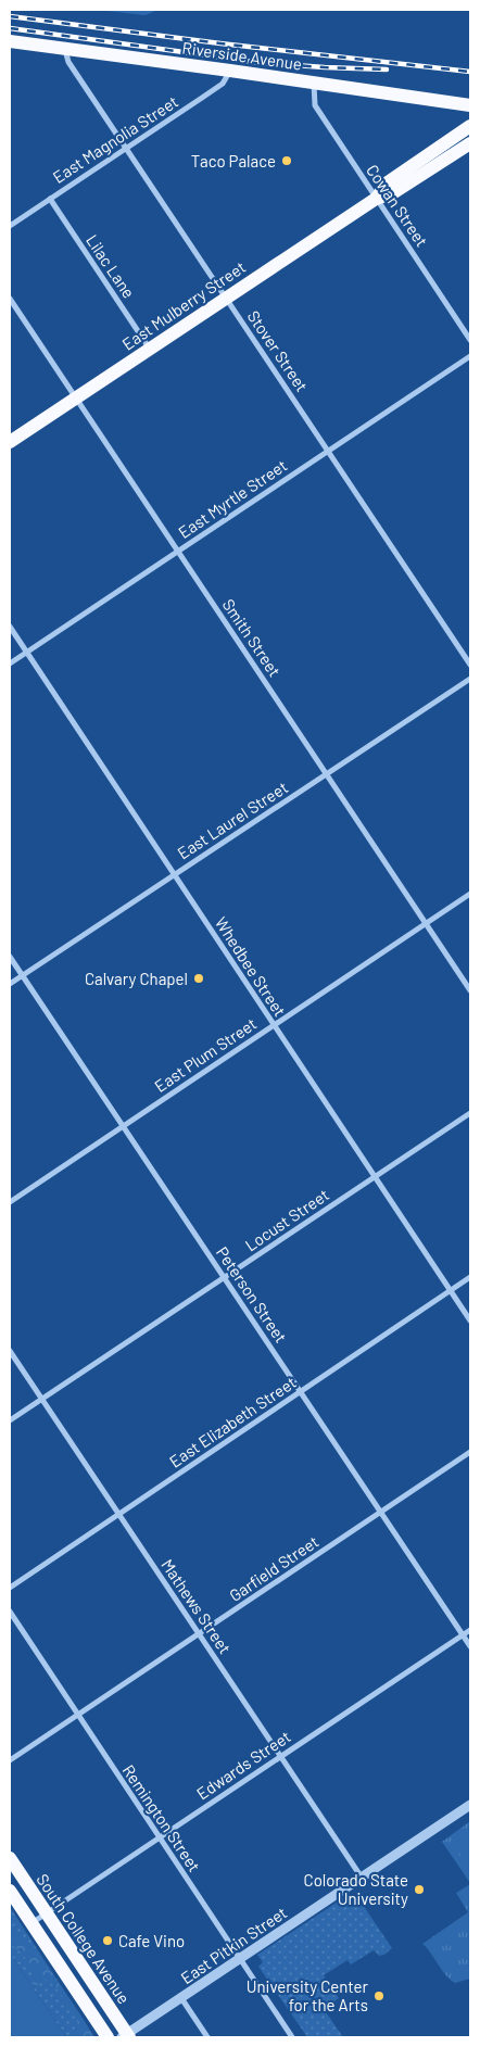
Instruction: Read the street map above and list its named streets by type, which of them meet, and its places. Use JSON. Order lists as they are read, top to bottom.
{
  "streets": {
    "highway": ["Riverside Avenue", "East Mulberry Street", "South College Avenue"],
    "street": [
      "East Magnolia Street",
      "Cowan Street",
      "Lilac Lane",
      "Stover Street",
      "East Myrtle Street",
      "Smith Street",
      "East Laurel Street",
      "Whedbee Street",
      "East Plum Street",
      "Locust Street",
      "Peterson Street",
      "East Elizabeth Street",
      "Garfield Street",
      "Mathews Street",
      "Edwards Street",
      "Remington Street",
      "East Pitkin Street"
    ]
  },
  "crossings": [
    ["Riverside Avenue", "East Magnolia Street"],
    ["Riverside Avenue", "Cowan Street"],
    ["Riverside Avenue", "Stover Street"],
    ["East Magnolia Street", "Lilac Lane"],
    ["East Magnolia Street", "Stover Street"],
    ["Cowan Street", "East Mulberry Street"],
    ["Lilac Lane", "East Mulberry Street"],
    ["East Mulberry Street", "Stover Street"],
    ["East Mulberry Street", "Smith Street"],
    ["Stover Street", "East Myrtle Street"],
    ["East Myrtle Street", "Smith Street"],
    ["East Myrtle Street", "Whedbee Street"],
    ["Smith Street", "East Laurel Street"],
    ["Smith Street", "East Plum Street"],
    ["East Laurel Street", "Whedbee Street"],
    ["East Laurel Street", "Peterson Street"],
    ["Whedbee Street", "East Plum Street"],
    ["Whedbee Street", "Locust Street"],
    ["Whedbee Street", "East Elizabeth Street"],
    ["East Plum Street", "Peterson Street"],
    ["Locust Street", "Peterson Street"],
    ["Locust Street", "Mathews Street"],
    ["Peterson Street", "East Elizabeth Street"],
    ["Peterson Street", "Garfield Street"],
    ["Peterson Street", "Edwards Street"],
    ["East Elizabeth Street", "Mathews Street"],
    ["Garfield Street", "Mathews Street"],
    ["Garfield Street", "Remington Street"],
    ["Mathews Street", "Edwards Street"],
    ["Mathews Street", "East Pitkin Street"],
    ["Edwards Street", "Remington Street"],
    ["Edwards Street", "South College Avenue"],
    ["Remington Street", "East Pitkin Street"],
    ["South College Avenue", "East Pitkin Street"]
  ],
  "places": [
    "Taco Palace",
    "Calvary Chapel",
    "Colorado State University",
    "Cafe Vino",
    "University Center for the Arts"
  ]
}
